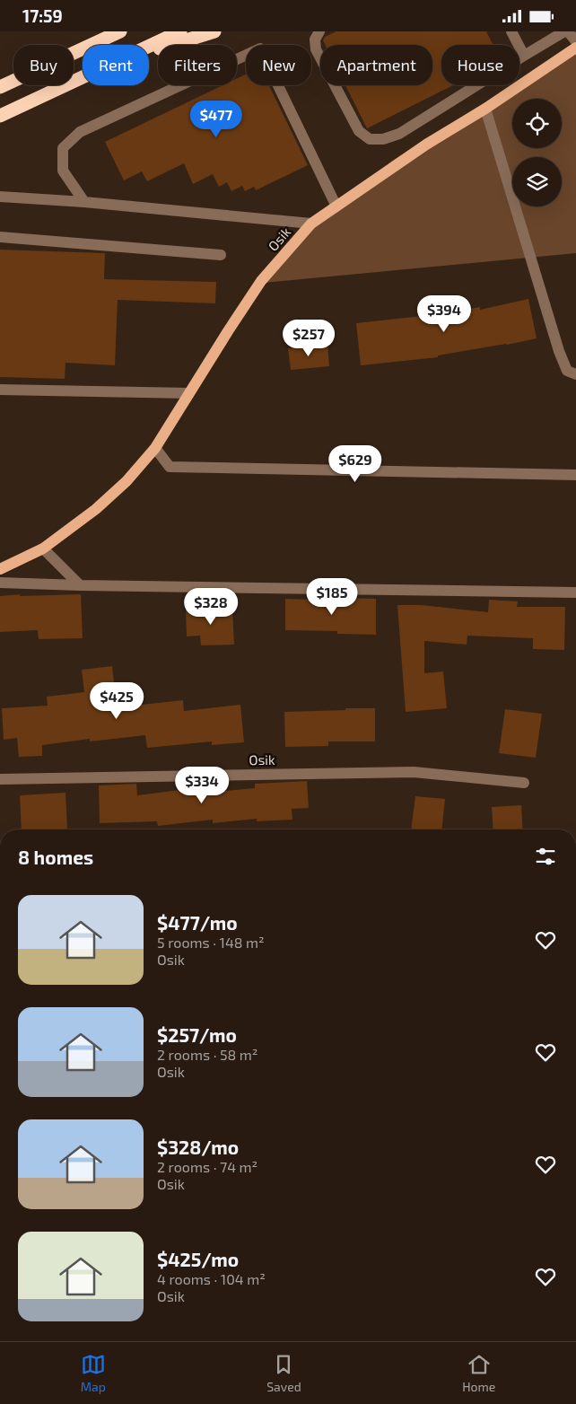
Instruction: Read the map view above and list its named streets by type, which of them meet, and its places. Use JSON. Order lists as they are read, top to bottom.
{
  "streets": {
    "main road": ["Osik"]
  },
  "page": {
    "status": "17:59",
    "chip": [
      "Buy",
      "Rent",
      "Filters",
      "New",
      "Apartment",
      "House"
    ],
    "price": [
      "$477",
      "$394",
      "$257",
      "$629",
      "$185",
      "$328",
      "$425",
      "$334"
    ],
    "heading": "8 homes",
    "list": [
      {
        "name": "$477/mo",
        "note": "5 rooms · 148 m² · Osik"
      },
      {
        "name": "$257/mo",
        "note": "2 rooms · 58 m² · Osik"
      },
      {
        "name": "$328/mo",
        "note": "2 rooms · 74 m² · Osik"
      },
      {
        "name": "$425/mo",
        "note": "4 rooms · 104 m² · Osik"
      }
    ],
    "tabs": ["Map", "Saved", "Home"]
  }
}
